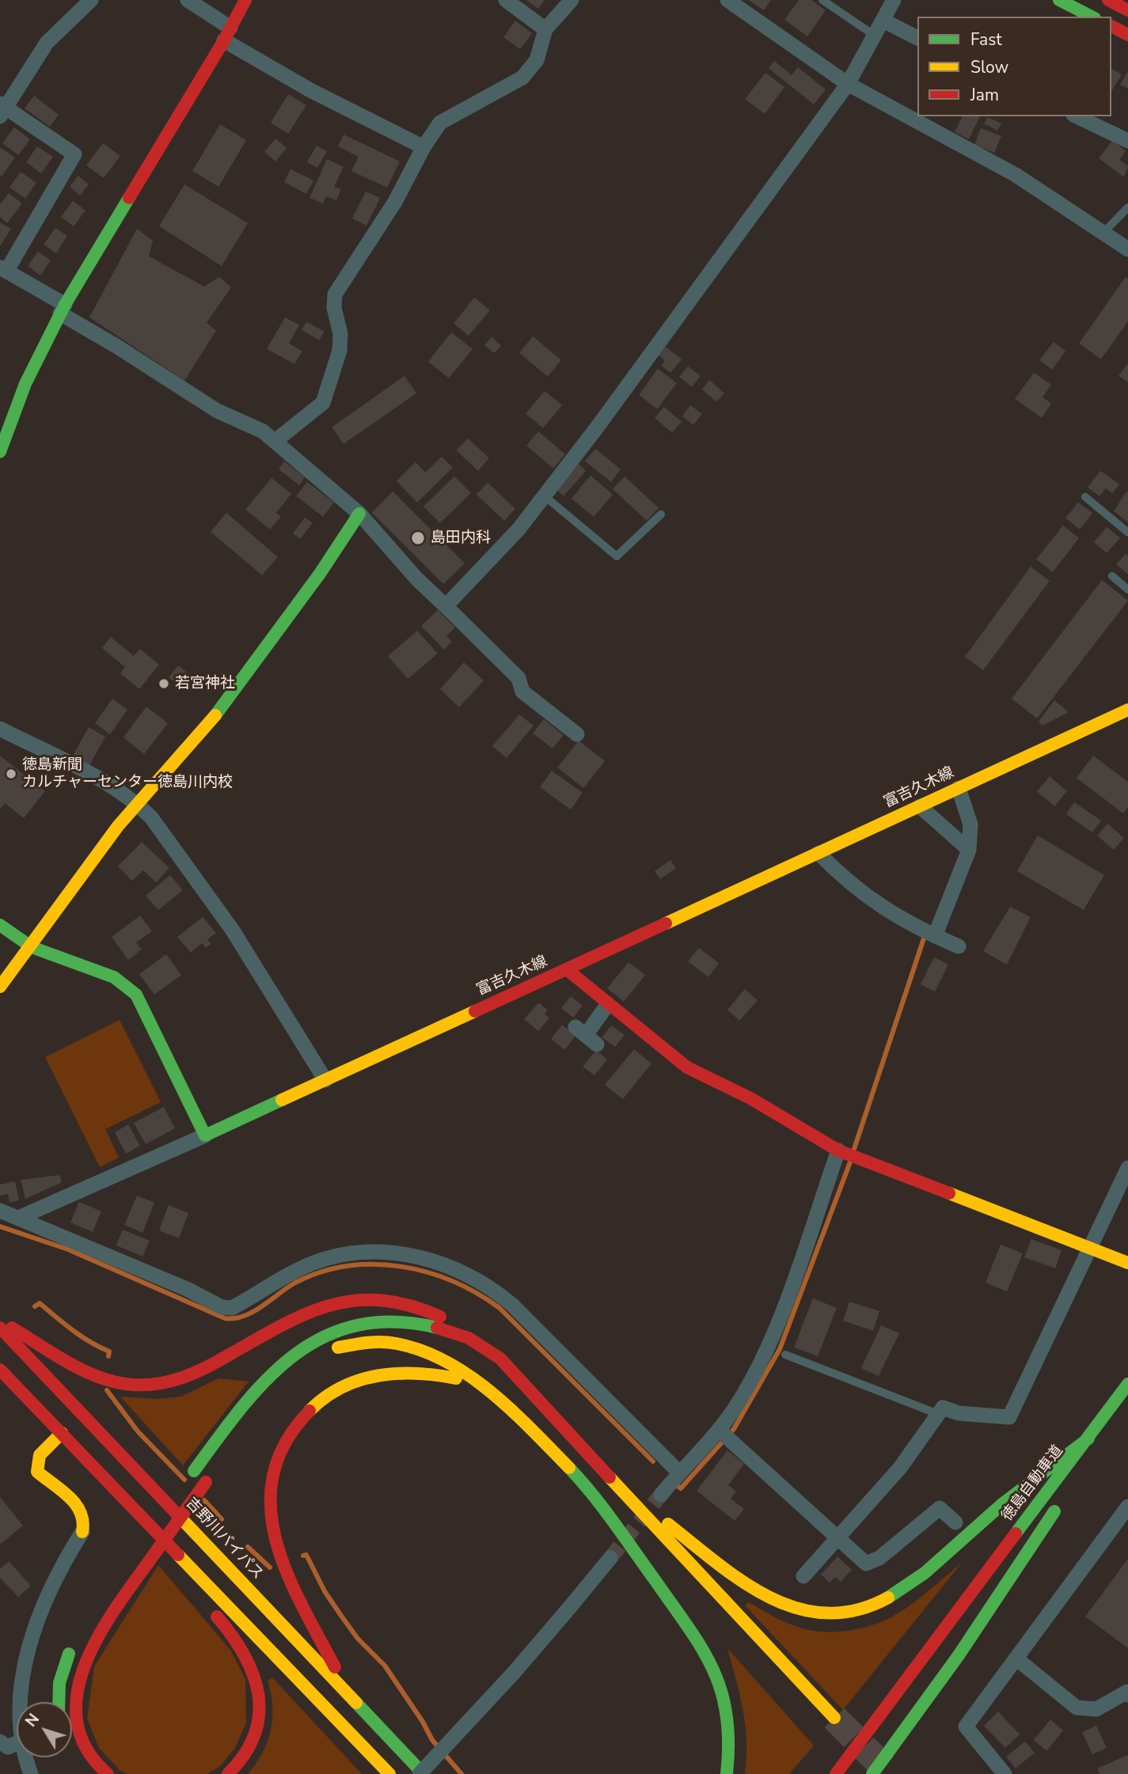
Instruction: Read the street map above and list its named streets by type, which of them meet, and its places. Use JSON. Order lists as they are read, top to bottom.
{
  "streets": {
    "main road": ["富吉久木線", "徳島自動車道", "吉野川バイパス"]
  },
  "places": ["島田内科", "若宮神社", "徳島新聞 カルチャーセンター徳島川内校"],
  "legend": ["Fast", "Slow", "Jam"],
  "north": "top left"
}
